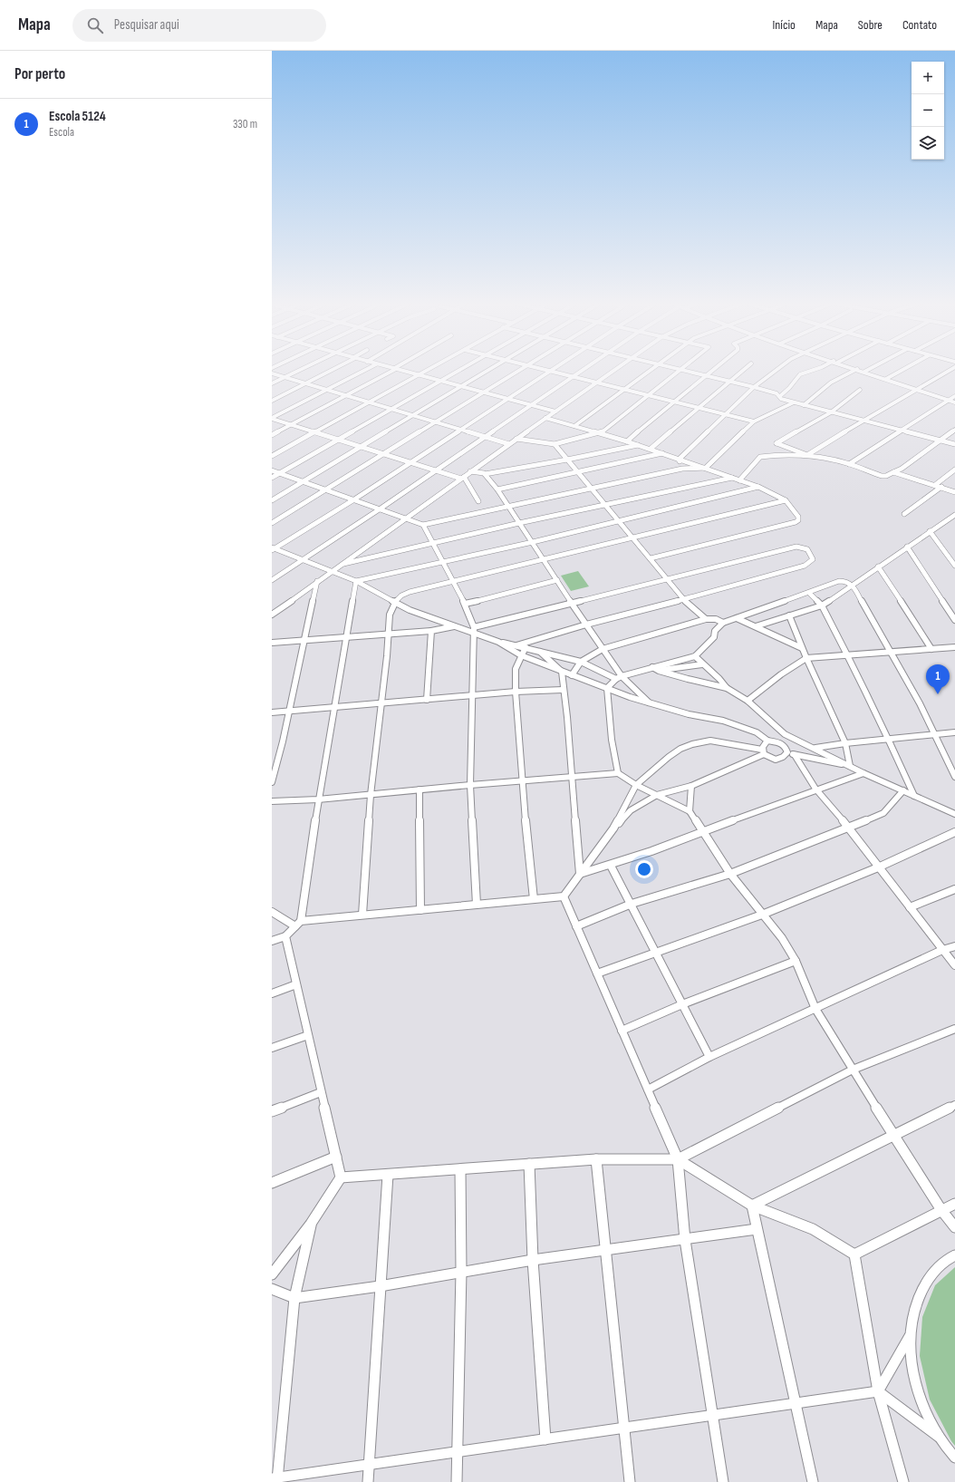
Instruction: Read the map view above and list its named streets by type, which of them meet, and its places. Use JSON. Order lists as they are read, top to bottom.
{
  "page": {
    "header": "Mapa",
    "search": "Pesquisar aqui",
    "nav": [
      "Início",
      "Mapa",
      "Sobre",
      "Contato"
    ],
    "heading": "Por perto",
    "map_buttons": ["+", "−"],
    "list": [
      {
        "mark": "1",
        "name": "Escola 5124",
        "note": "Escola",
        "value": "330 m"
      }
    ],
    "pins": "1"
  }
}
